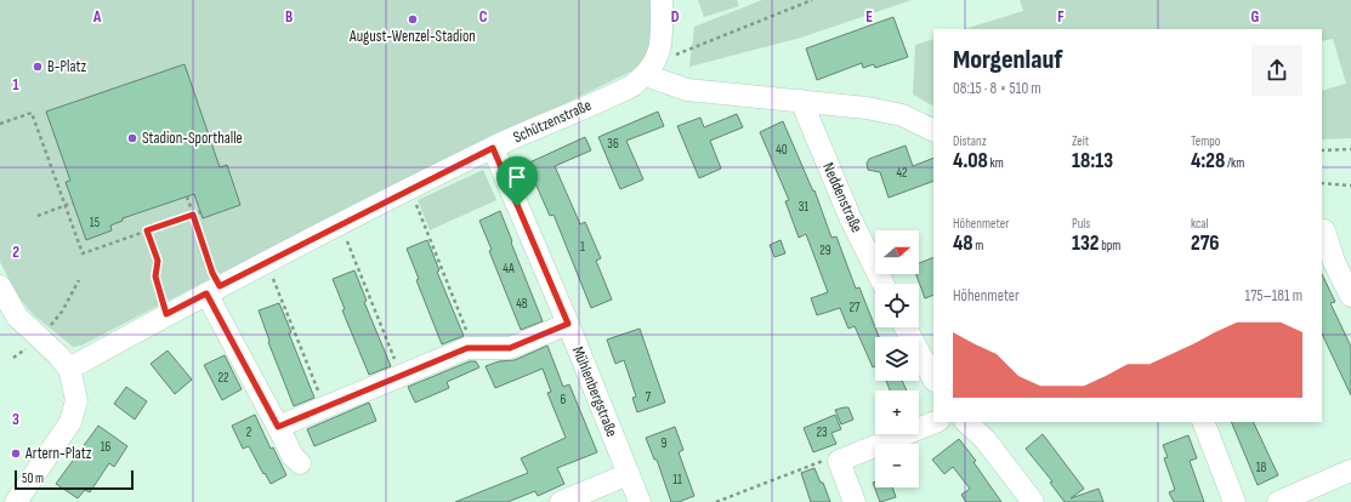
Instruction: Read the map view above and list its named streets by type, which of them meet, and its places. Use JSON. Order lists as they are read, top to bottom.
{
  "streets": {
    "street": ["Schützenstraße", "Neddenstraße", "Mühlenbergstraße"]
  },
  "crossings": [
    ["Schützenstraße", "Mühlenbergstraße"]
  ],
  "places": [
    "August-Wenzel-Stadion",
    "B-Platz",
    "Stadion-Sporthalle",
    "Artern-Platz"
  ],
  "house_numbers": [
    "36",
    "40",
    "42",
    "31",
    "15",
    "1",
    "29",
    "4A",
    "4B",
    "27",
    "22",
    "7",
    "6",
    "2",
    "23",
    "9",
    "16",
    "18",
    "11"
  ],
  "scale_bar": "50 m",
  "north": "right",
  "page": {
    "heading": ["Morgenlauf", "08:15 · 8 × 510 m"],
    "stats": [
      ["Distanz", "4.08 km"],
      ["Zeit", "18:13"],
      ["Tempo", "4:28 /km"],
      ["Höhenmeter", "48 m"],
      ["Puls", "132 bpm"],
      ["kcal", "276"]
    ],
    "map_buttons": ["+", "−"],
    "chart": ["Höhenmeter", "175–181 m"],
    "scale": "50 m"
  },
  "grid": {
    "columns": [
      "A",
      "B",
      "C",
      "D",
      "E",
      "F",
      "G"
    ],
    "rows": ["1", "2", "3"]
  }
}
